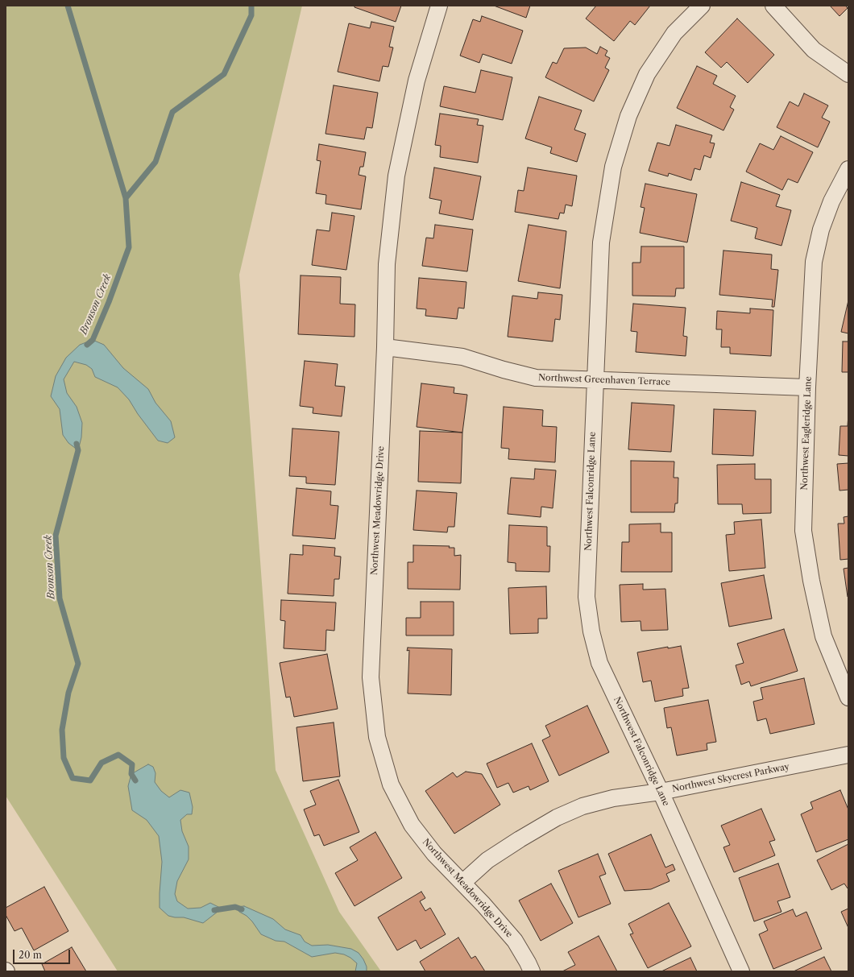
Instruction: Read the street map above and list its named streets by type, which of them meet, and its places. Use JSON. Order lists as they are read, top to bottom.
{
  "streets": {
    "street": [
      "Northwest Greenhaven Terrace",
      "Northwest Eagleridge Lane",
      "Northwest Falconridge Lane",
      "Northwest Meadowridge Drive",
      "Northwest Skycrest Parkway"
    ]
  },
  "crossings": [
    ["Northwest Greenhaven Terrace", "Northwest Eagleridge Lane"],
    ["Northwest Greenhaven Terrace", "Northwest Falconridge Lane"],
    ["Northwest Greenhaven Terrace", "Northwest Meadowridge Drive"],
    ["Northwest Falconridge Lane", "Northwest Skycrest Parkway"],
    ["Northwest Meadowridge Drive", "Northwest Skycrest Parkway"]
  ],
  "water": ["Bronson Creek"],
  "scale_bar": "20 m"
}
